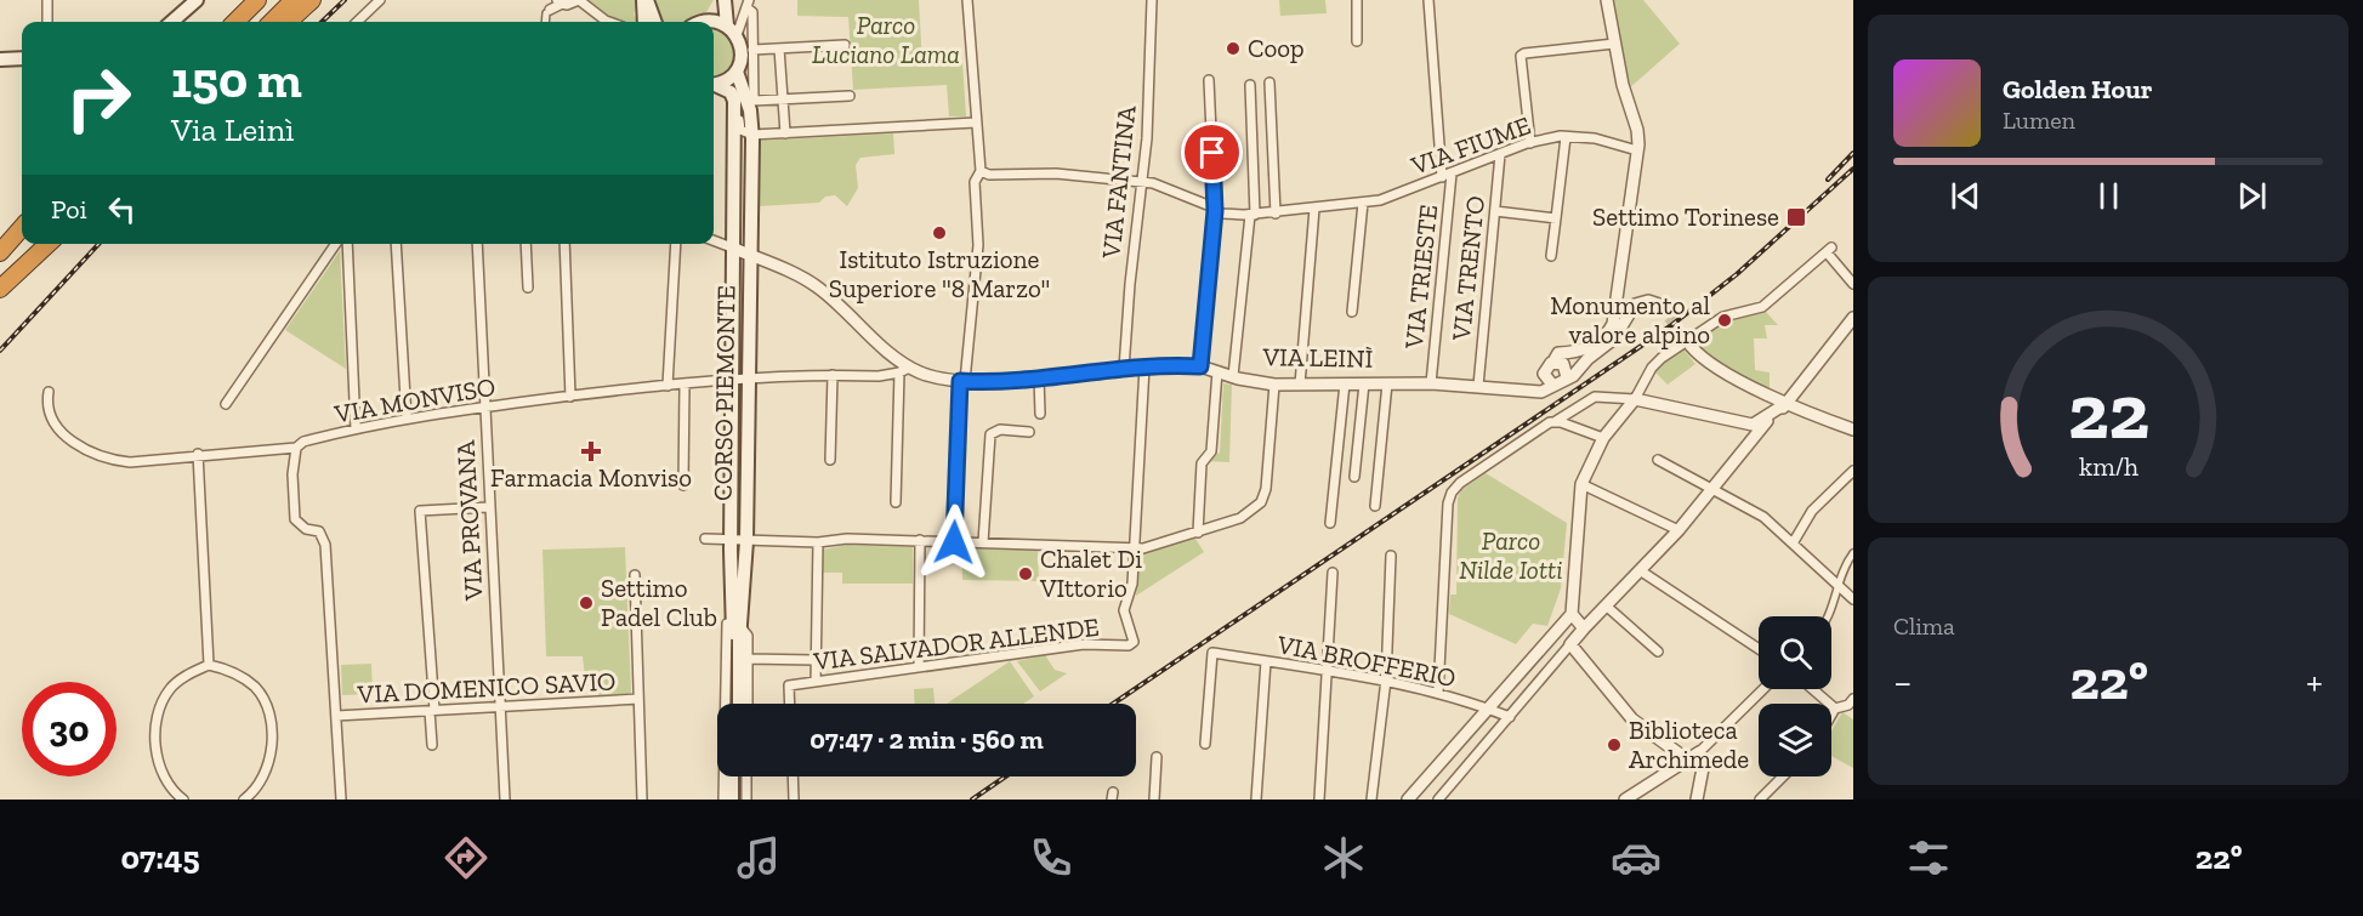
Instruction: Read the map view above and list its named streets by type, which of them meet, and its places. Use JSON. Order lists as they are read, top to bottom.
{
  "streets": {
    "main road": ["CORSO PIEMONTE"],
    "street": [
      "VIA FIUME",
      "VIA FANTINA",
      "VIA TRENTO",
      "VIA TRIESTE",
      "VIA LEINÌ",
      "VIA MONVISO",
      "VIA PROVANA",
      "VIA SALVADOR ALLENDE",
      "VIA BROFFERIO",
      "VIA DOMENICO SAVIO"
    ]
  },
  "crossings": [
    ["VIA FIUME", "VIA FANTINA"],
    ["VIA FIUME", "VIA TRENTO"],
    ["VIA FIUME", "VIA TRIESTE"],
    ["VIA FANTINA", "VIA LEINÌ"],
    ["VIA TRENTO", "VIA LEINÌ"],
    ["VIA TRIESTE", "VIA LEINÌ"],
    ["VIA LEINÌ", "CORSO PIEMONTE"],
    ["VIA LEINÌ", "VIA MONVISO"],
    ["CORSO PIEMONTE", "VIA MONVISO"],
    ["VIA MONVISO", "VIA PROVANA"],
    ["VIA PROVANA", "VIA DOMENICO SAVIO"]
  ],
  "parks": ["Parco Luciano Lama", "Parco Nilde Iotti"],
  "places": {
    "other": [
      "Coop",
      "Istituto Istruzione Superiore \"8 Marzo\"",
      "Monumento al valore alpino",
      "Chalet Di VIttorio",
      "Settimo Padel Club",
      "Biblioteca Archimede"
    ],
    "transit": ["Settimo Torinese"],
    "health": ["Farmacia Monviso"]
  },
  "page": {
    "turn": ["150 m", "Via Leinì"],
    "song": ["Golden Hour", "Lumen"],
    "then": "Poi",
    "tile": "Clima",
    "heat": ["−", "22°", "+"],
    "limit": "30",
    "trip": "07:47 · 2 min · 560 m",
    "tabs": ["07:45", "22°"],
    "gauge": ["22", "km/h"]
  }
}
